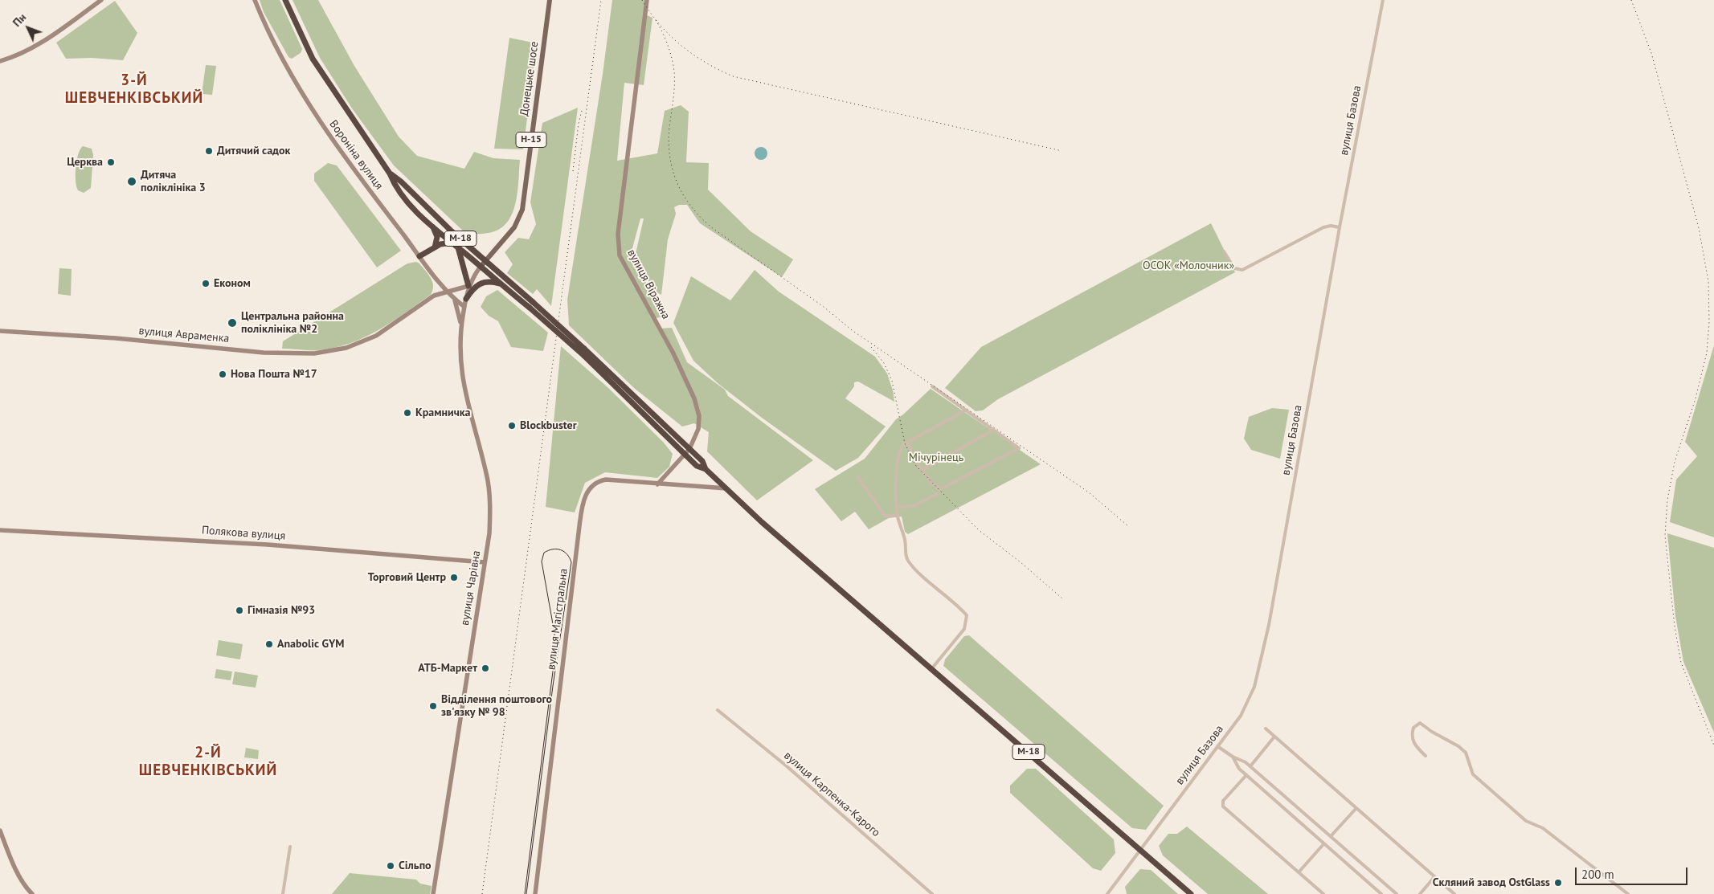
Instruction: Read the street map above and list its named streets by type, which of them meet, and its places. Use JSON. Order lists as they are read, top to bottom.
{
  "streets": {
    "highway": ["М-18"],
    "main road": ["Донецьке шосе", "Н-15"],
    "street": [
      "вулиця Базова",
      "Вороніна вулиця",
      "вулиця Віражна",
      "вулиця Авраменка",
      "Полякова вулиця",
      "вулиця Чарівна",
      "вулиця Магістральна",
      "вулиця Карпенка-Карого"
    ]
  },
  "crossings": [
    ["Донецьке шосе", "М-18"],
    ["Донецьке шосе", "вулиця Чарівна"],
    ["вулиця Базова", "М-18"],
    ["Вороніна вулиця", "вулиця Авраменка"],
    ["Вороніна вулиця", "вулиця Чарівна"],
    ["М-18", "вулиця Віражна"],
    ["М-18", "вулиця Чарівна"],
    ["М-18", "вулиця Магістральна"],
    ["вулиця Віражна", "вулиця Магістральна"],
    ["вулиця Авраменка", "вулиця Чарівна"],
    ["Полякова вулиця", "вулиця Чарівна"]
  ],
  "districts": ["3-Й ШЕВЧЕНКІВСЬКИЙ", "2-Й ШЕВЧЕНКІВСЬКИЙ"],
  "parks": ["ОСОК «Молочник»", "Мічурінець"],
  "places": [
    "Дитячий садок",
    "Церква",
    "Дитяча поліклініка 3",
    "Економ",
    "Центральна районна поліклініка №2",
    "Нова Пошта №17",
    "Крамничка",
    "Blockbuster",
    "Торговий Центр",
    "Гімназія №93",
    "Anabolic GYM",
    "АТБ-Маркет",
    "Відділення поштового зв'язку № 98",
    "Сільпо",
    "Скляний завод OstGlass"
  ],
  "scale_bar": "200 m",
  "north": "top left"
}
